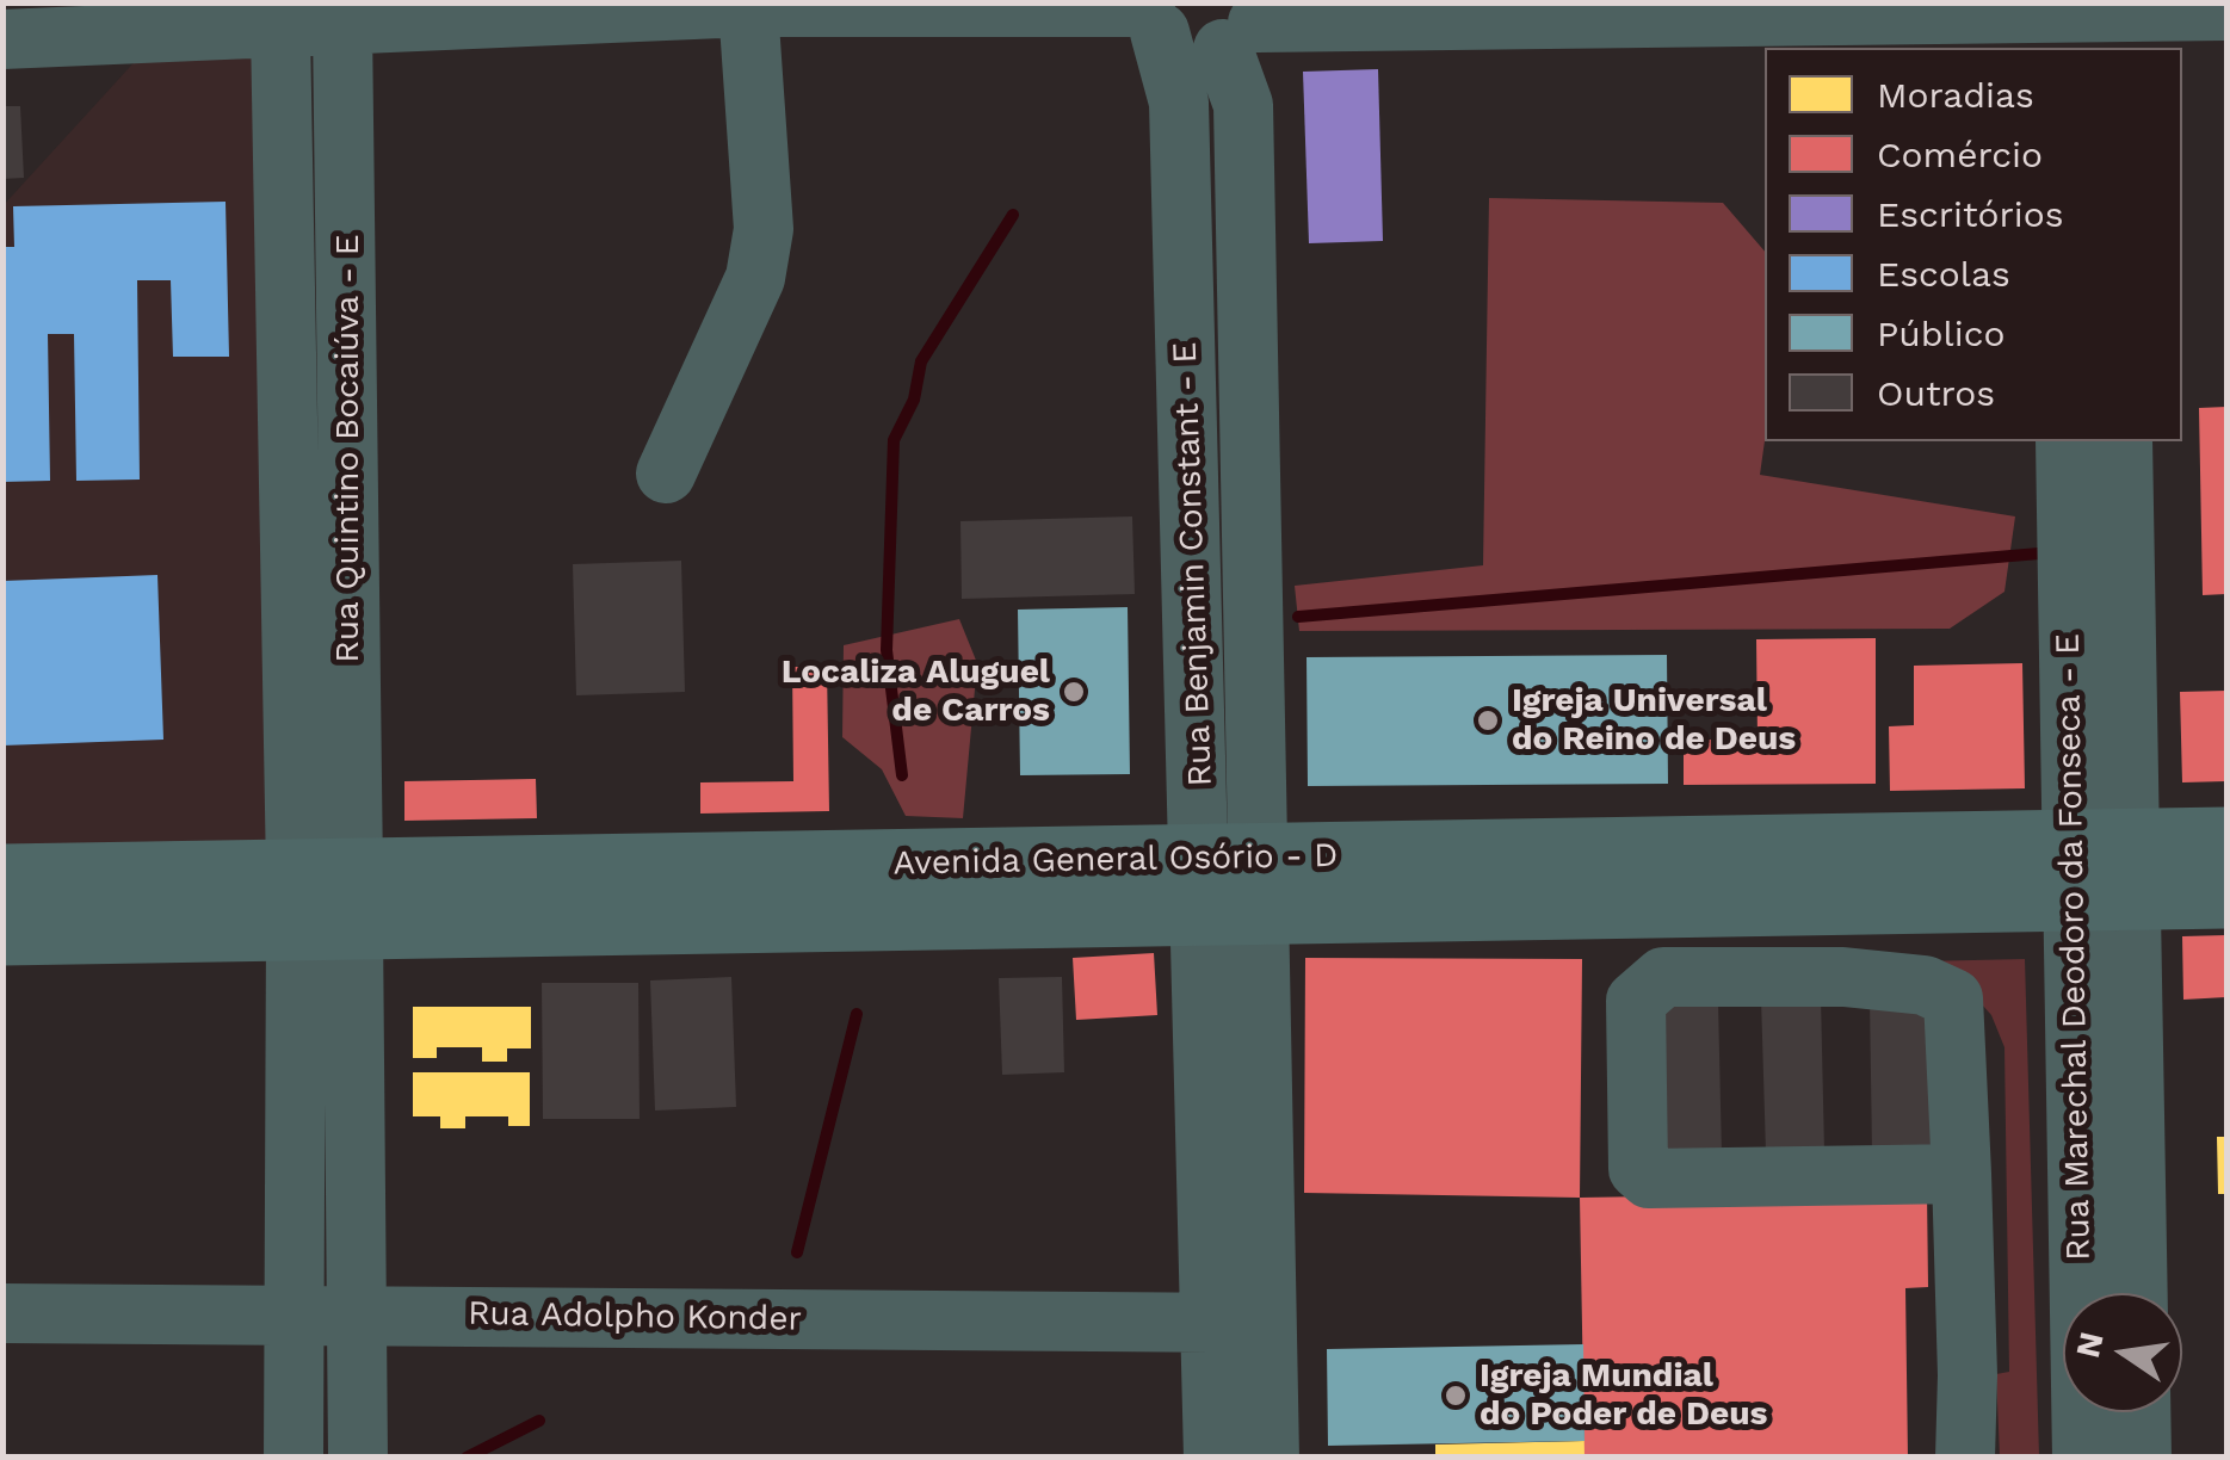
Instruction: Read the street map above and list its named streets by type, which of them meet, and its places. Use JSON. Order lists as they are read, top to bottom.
{
  "streets": {
    "main road": ["Avenida General Osório - D"],
    "street": [
      "Rua Quintino Bocaiúva - E",
      "Rua Benjamin Constant - E",
      "Rua Marechal Deodoro da Fonseca - E",
      "Rua Adolpho Konder"
    ]
  },
  "crossings": [
    ["Rua Quintino Bocaiúva - E", "Avenida General Osório - D"],
    ["Rua Quintino Bocaiúva - E", "Rua Adolpho Konder"],
    ["Rua Benjamin Constant - E", "Avenida General Osório - D"],
    ["Rua Benjamin Constant - E", "Rua Adolpho Konder"],
    ["Avenida General Osório - D", "Rua Marechal Deodoro da Fonseca - E"]
  ],
  "places": ["Localiza Aluguel de Carros", "Igreja Universal do Reino de Deus", "Igreja Mundial do Poder de Deus"],
  "legend": [
    "Moradias",
    "Comércio",
    "Escritórios",
    "Escolas",
    "Público",
    "Outros"
  ],
  "north": "left"
}
